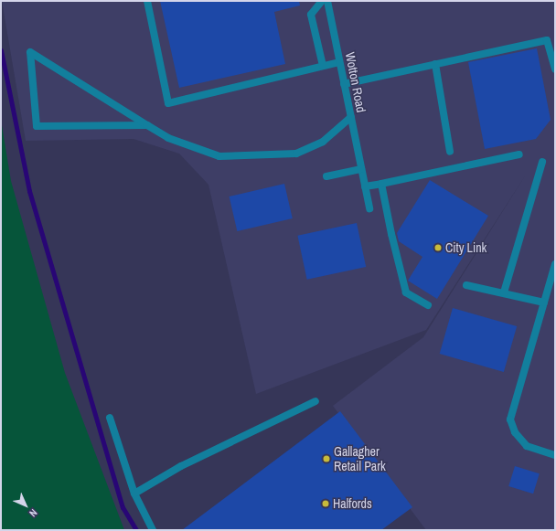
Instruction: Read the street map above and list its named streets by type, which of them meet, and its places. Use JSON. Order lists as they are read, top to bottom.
{
  "streets": {
    "street": ["Wotton Road"]
  },
  "places": ["City Link", "Gallagher Retail Park", "Halfords"],
  "north": "bottom right"
}
